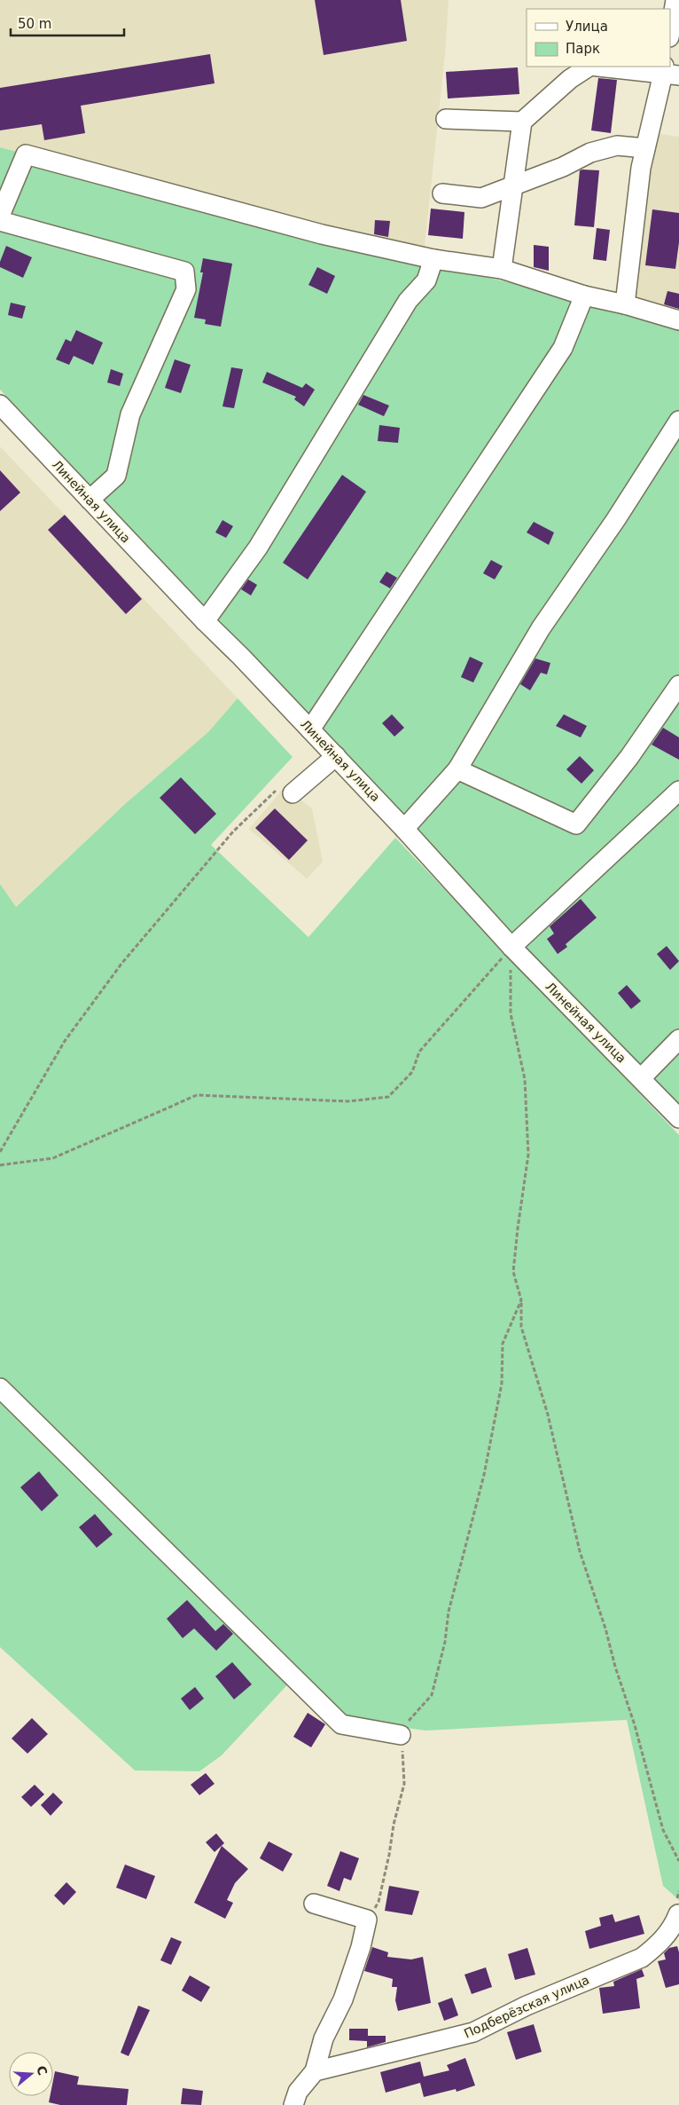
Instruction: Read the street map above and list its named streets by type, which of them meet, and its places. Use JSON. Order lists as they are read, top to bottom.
{
  "streets": {
    "street": ["Линейная улица", "Подберёзская улица"]
  },
  "legend": ["Улица", "Парк"],
  "scale_bar": "50 m",
  "north": "right"
}
